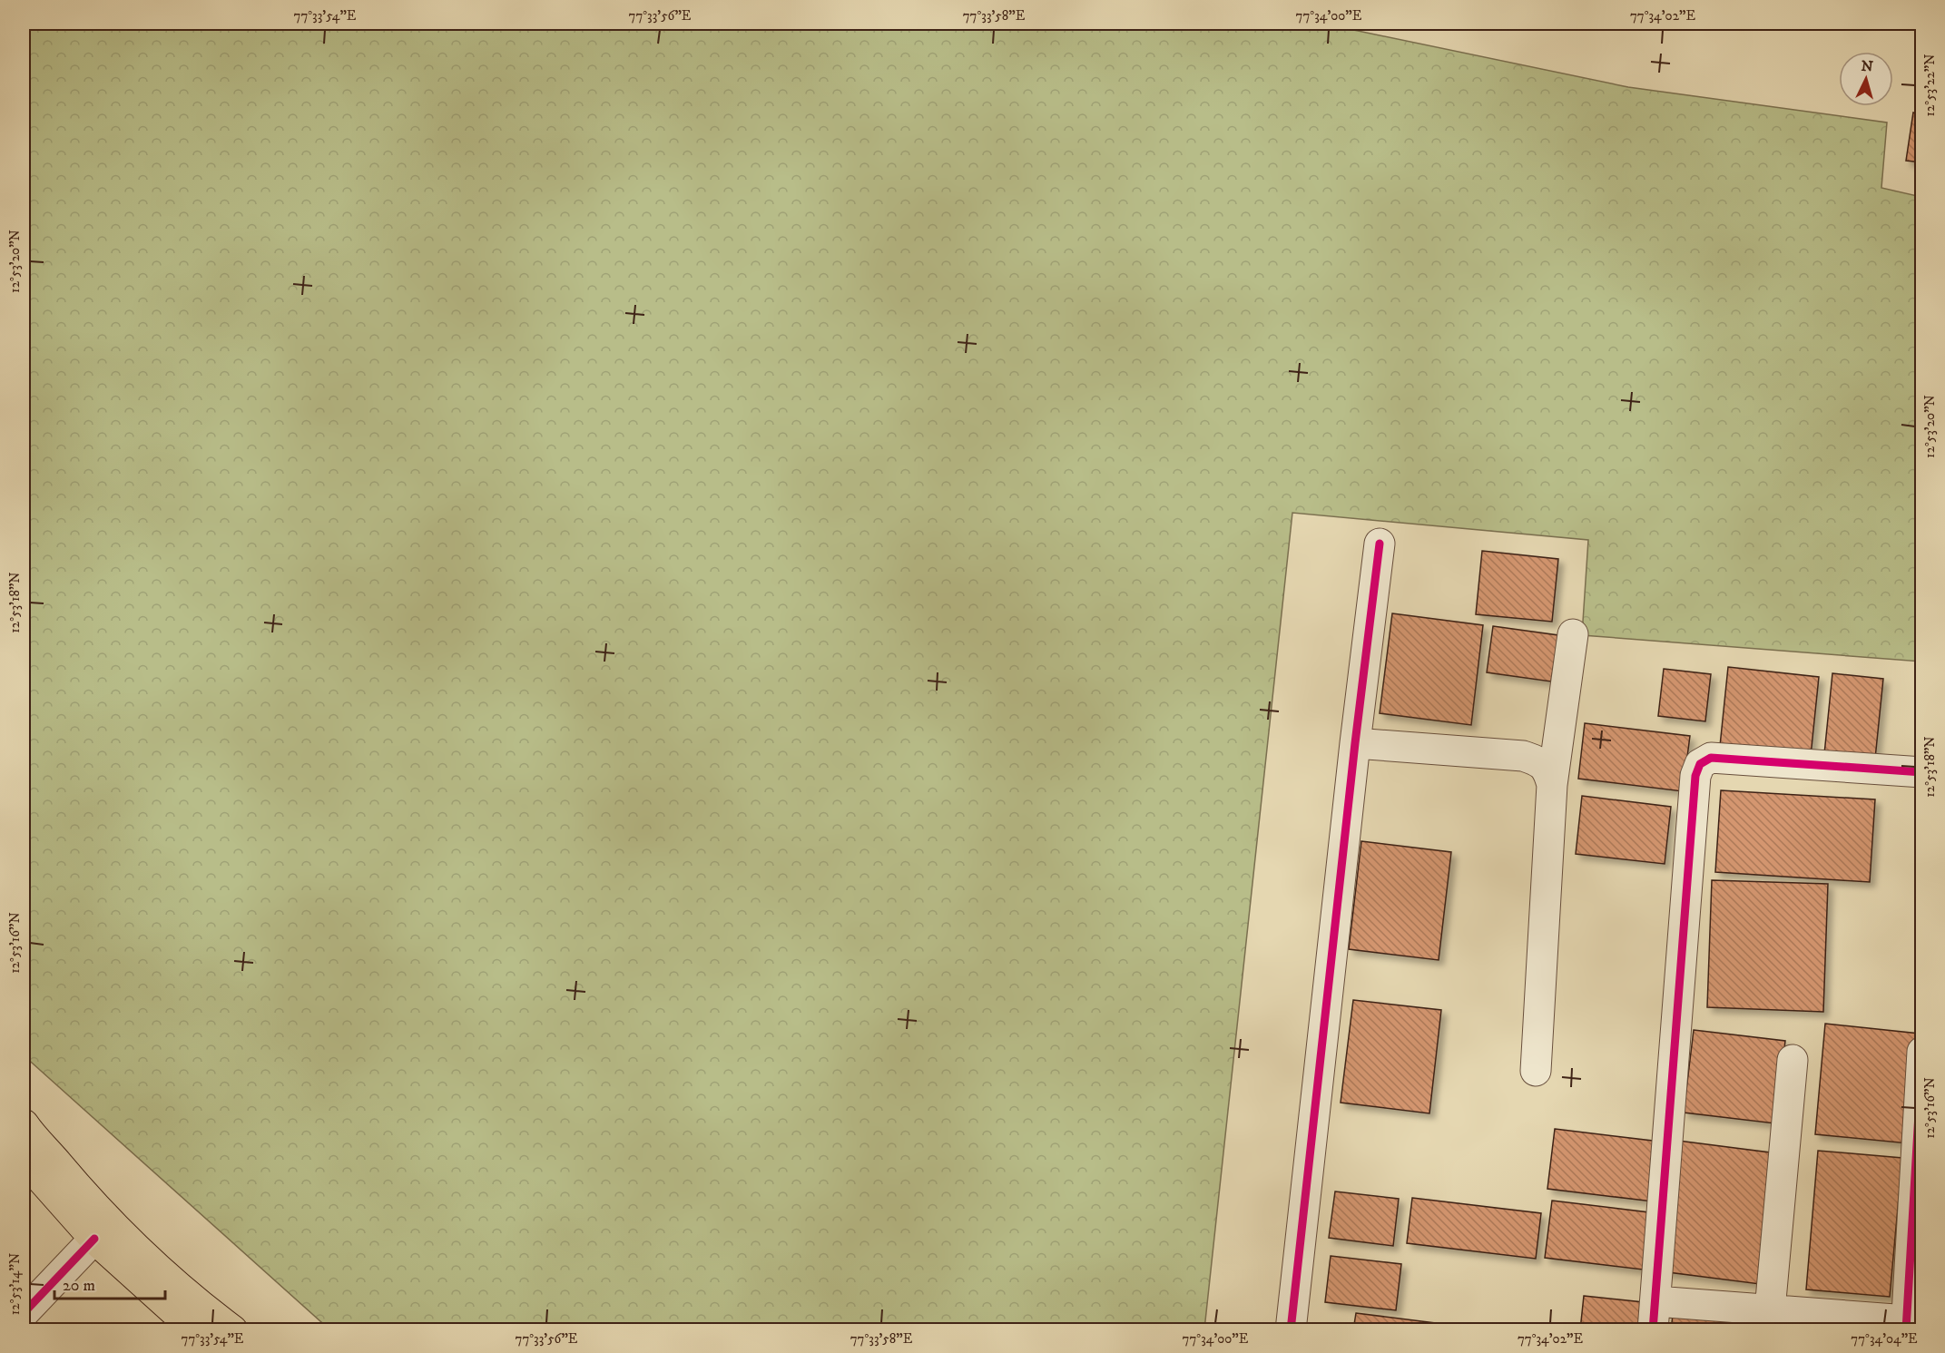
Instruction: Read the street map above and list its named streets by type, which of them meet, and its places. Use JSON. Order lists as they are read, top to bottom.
{
  "scale_bar": "20 m",
  "north": "top",
  "coordinates": [
    "77°33'54\"E",
    "77°33'56\"E",
    "77°33'58\"E",
    "77°34'00\"E",
    "77°34'02\"E",
    "12°53'22\"N",
    "12°53'20\"N",
    "12°53'18\"N",
    "12°53'16\"N",
    "12°53'14\"N",
    "77°34'04\"E"
  ]
}
